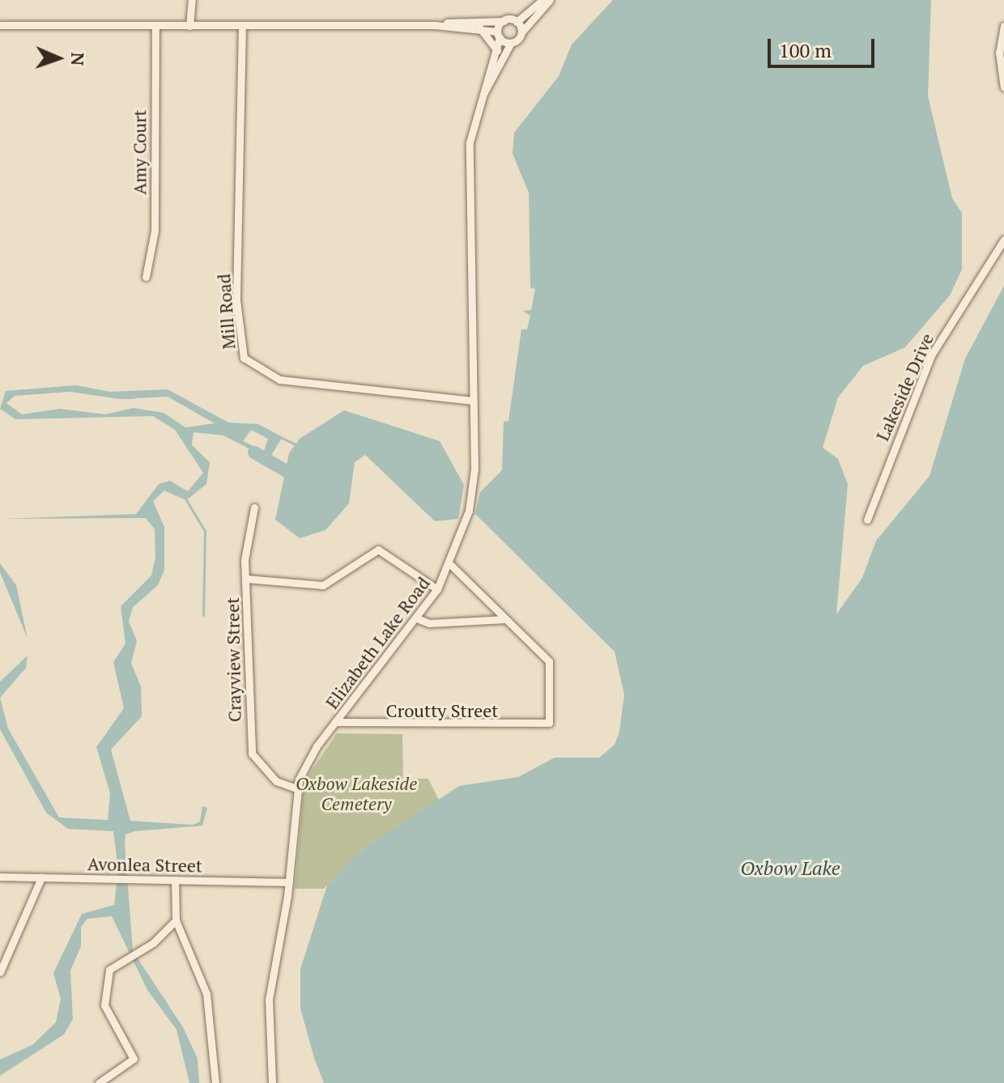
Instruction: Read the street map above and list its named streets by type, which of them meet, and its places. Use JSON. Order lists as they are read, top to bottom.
{
  "streets": {
    "street": [
      "Amy Court",
      "Mill Road",
      "Lakeside Drive",
      "Elizabeth Lake Road",
      "Crayview Street",
      "Croutty Street",
      "Avonlea Street"
    ]
  },
  "crossings": [
    ["Mill Road", "Elizabeth Lake Road"],
    ["Elizabeth Lake Road", "Crayview Street"],
    ["Elizabeth Lake Road", "Croutty Street"],
    ["Elizabeth Lake Road", "Avonlea Street"]
  ],
  "water": ["Oxbow Lake"],
  "parks": ["Oxbow Lakeside Cemetery"],
  "scale_bar": "100 m",
  "north": "right"
}
